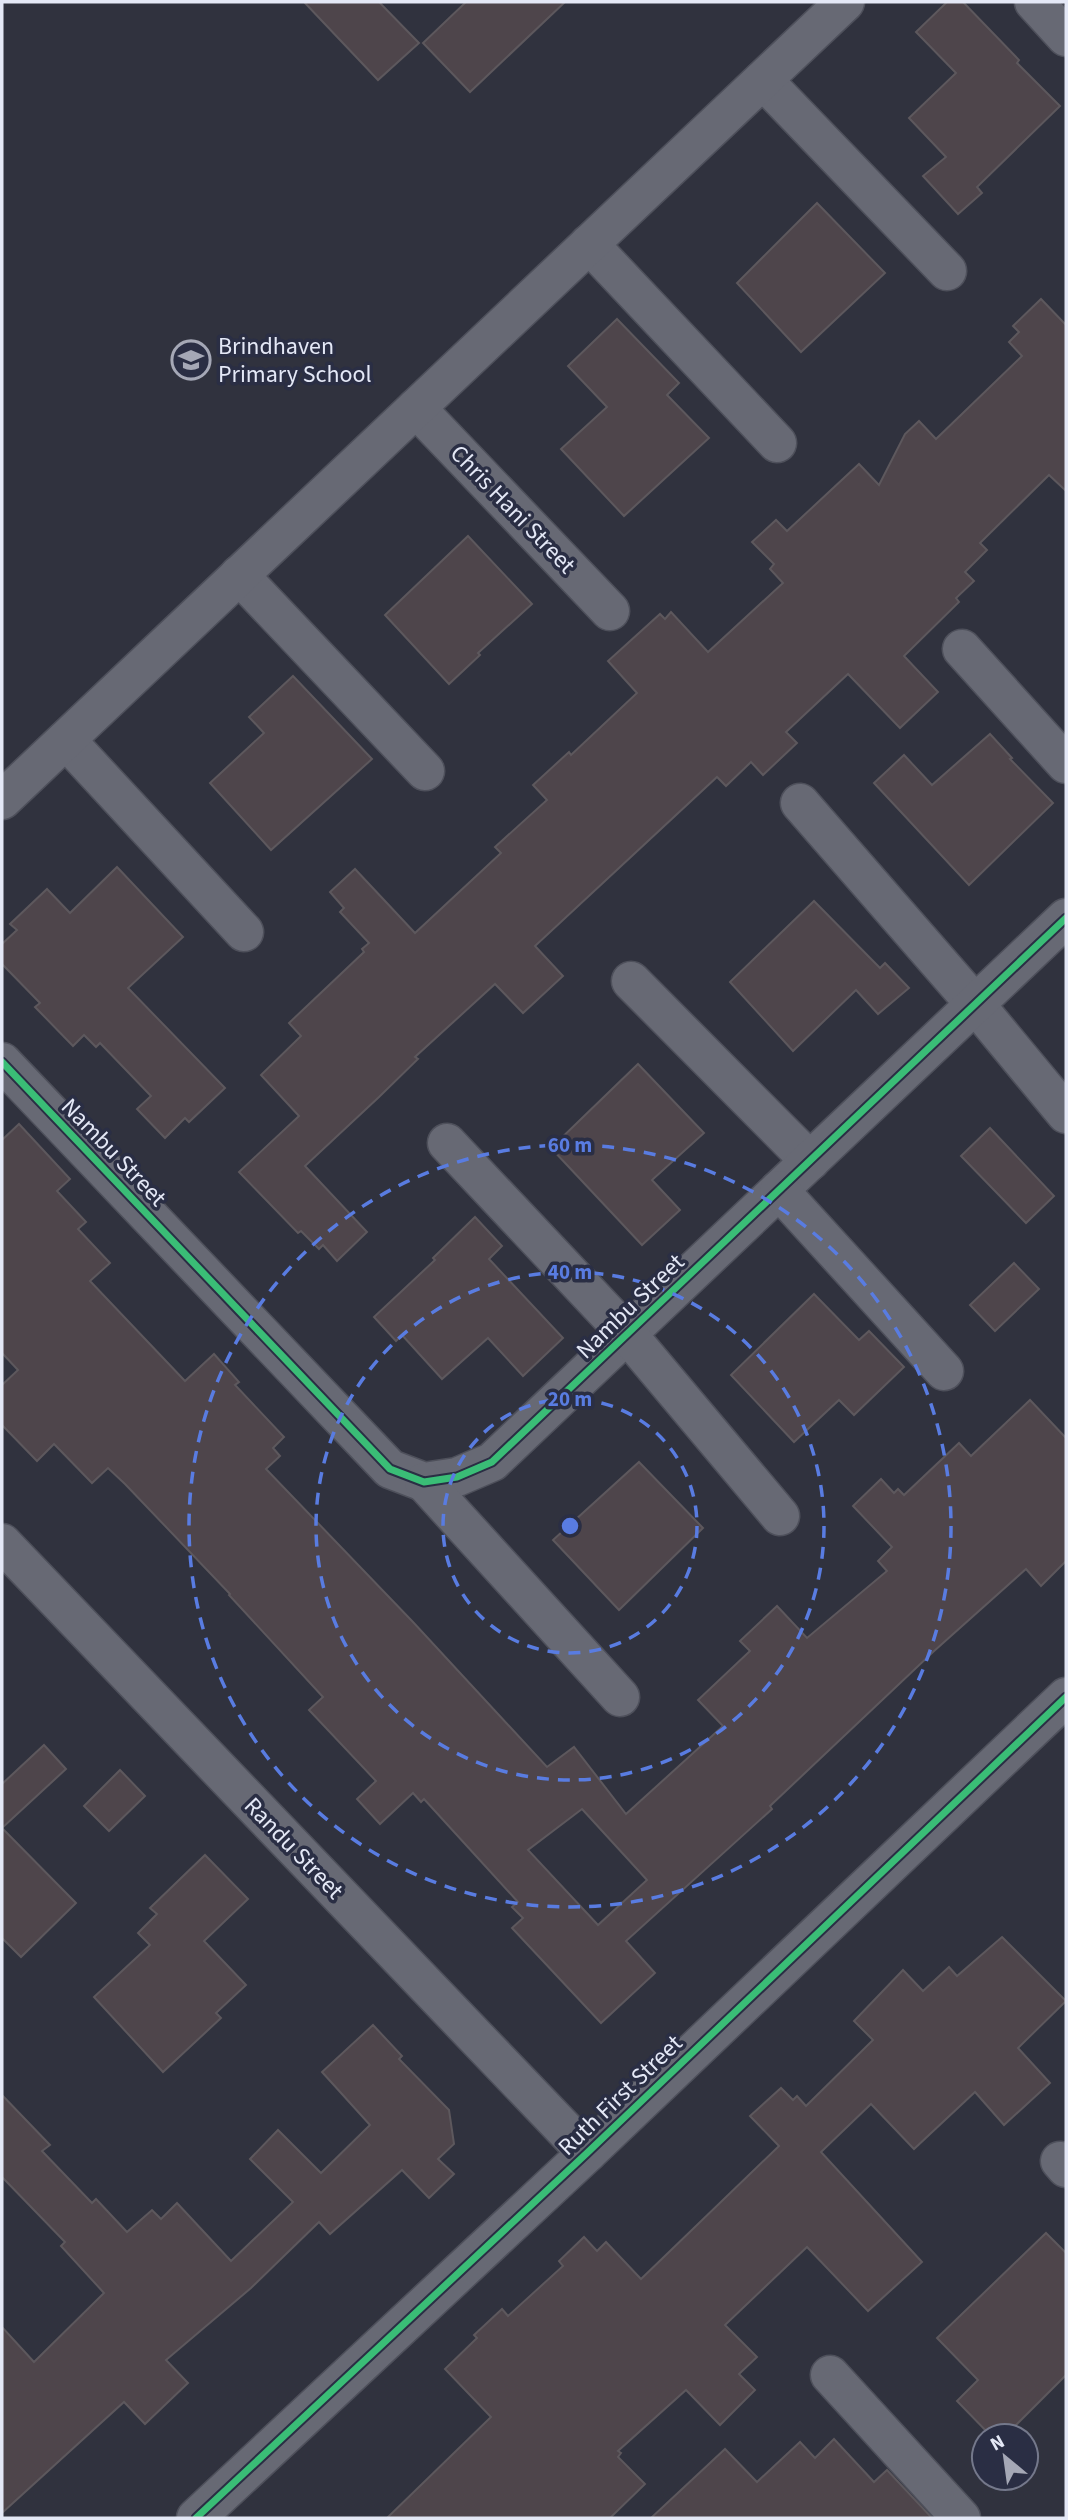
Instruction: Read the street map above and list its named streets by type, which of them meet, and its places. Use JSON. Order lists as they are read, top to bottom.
{
  "streets": {
    "street": [
      "Chris Hani Street",
      "Nambu Street",
      "Randu Street",
      "Ruth First Street"
    ]
  },
  "crossings": [
    ["Randu Street", "Ruth First Street"]
  ],
  "places": {
    "school or university": ["Brindhaven Primary School"]
  },
  "north": "top left",
  "rings": ["60 m", "40 m", "20 m"]
}
